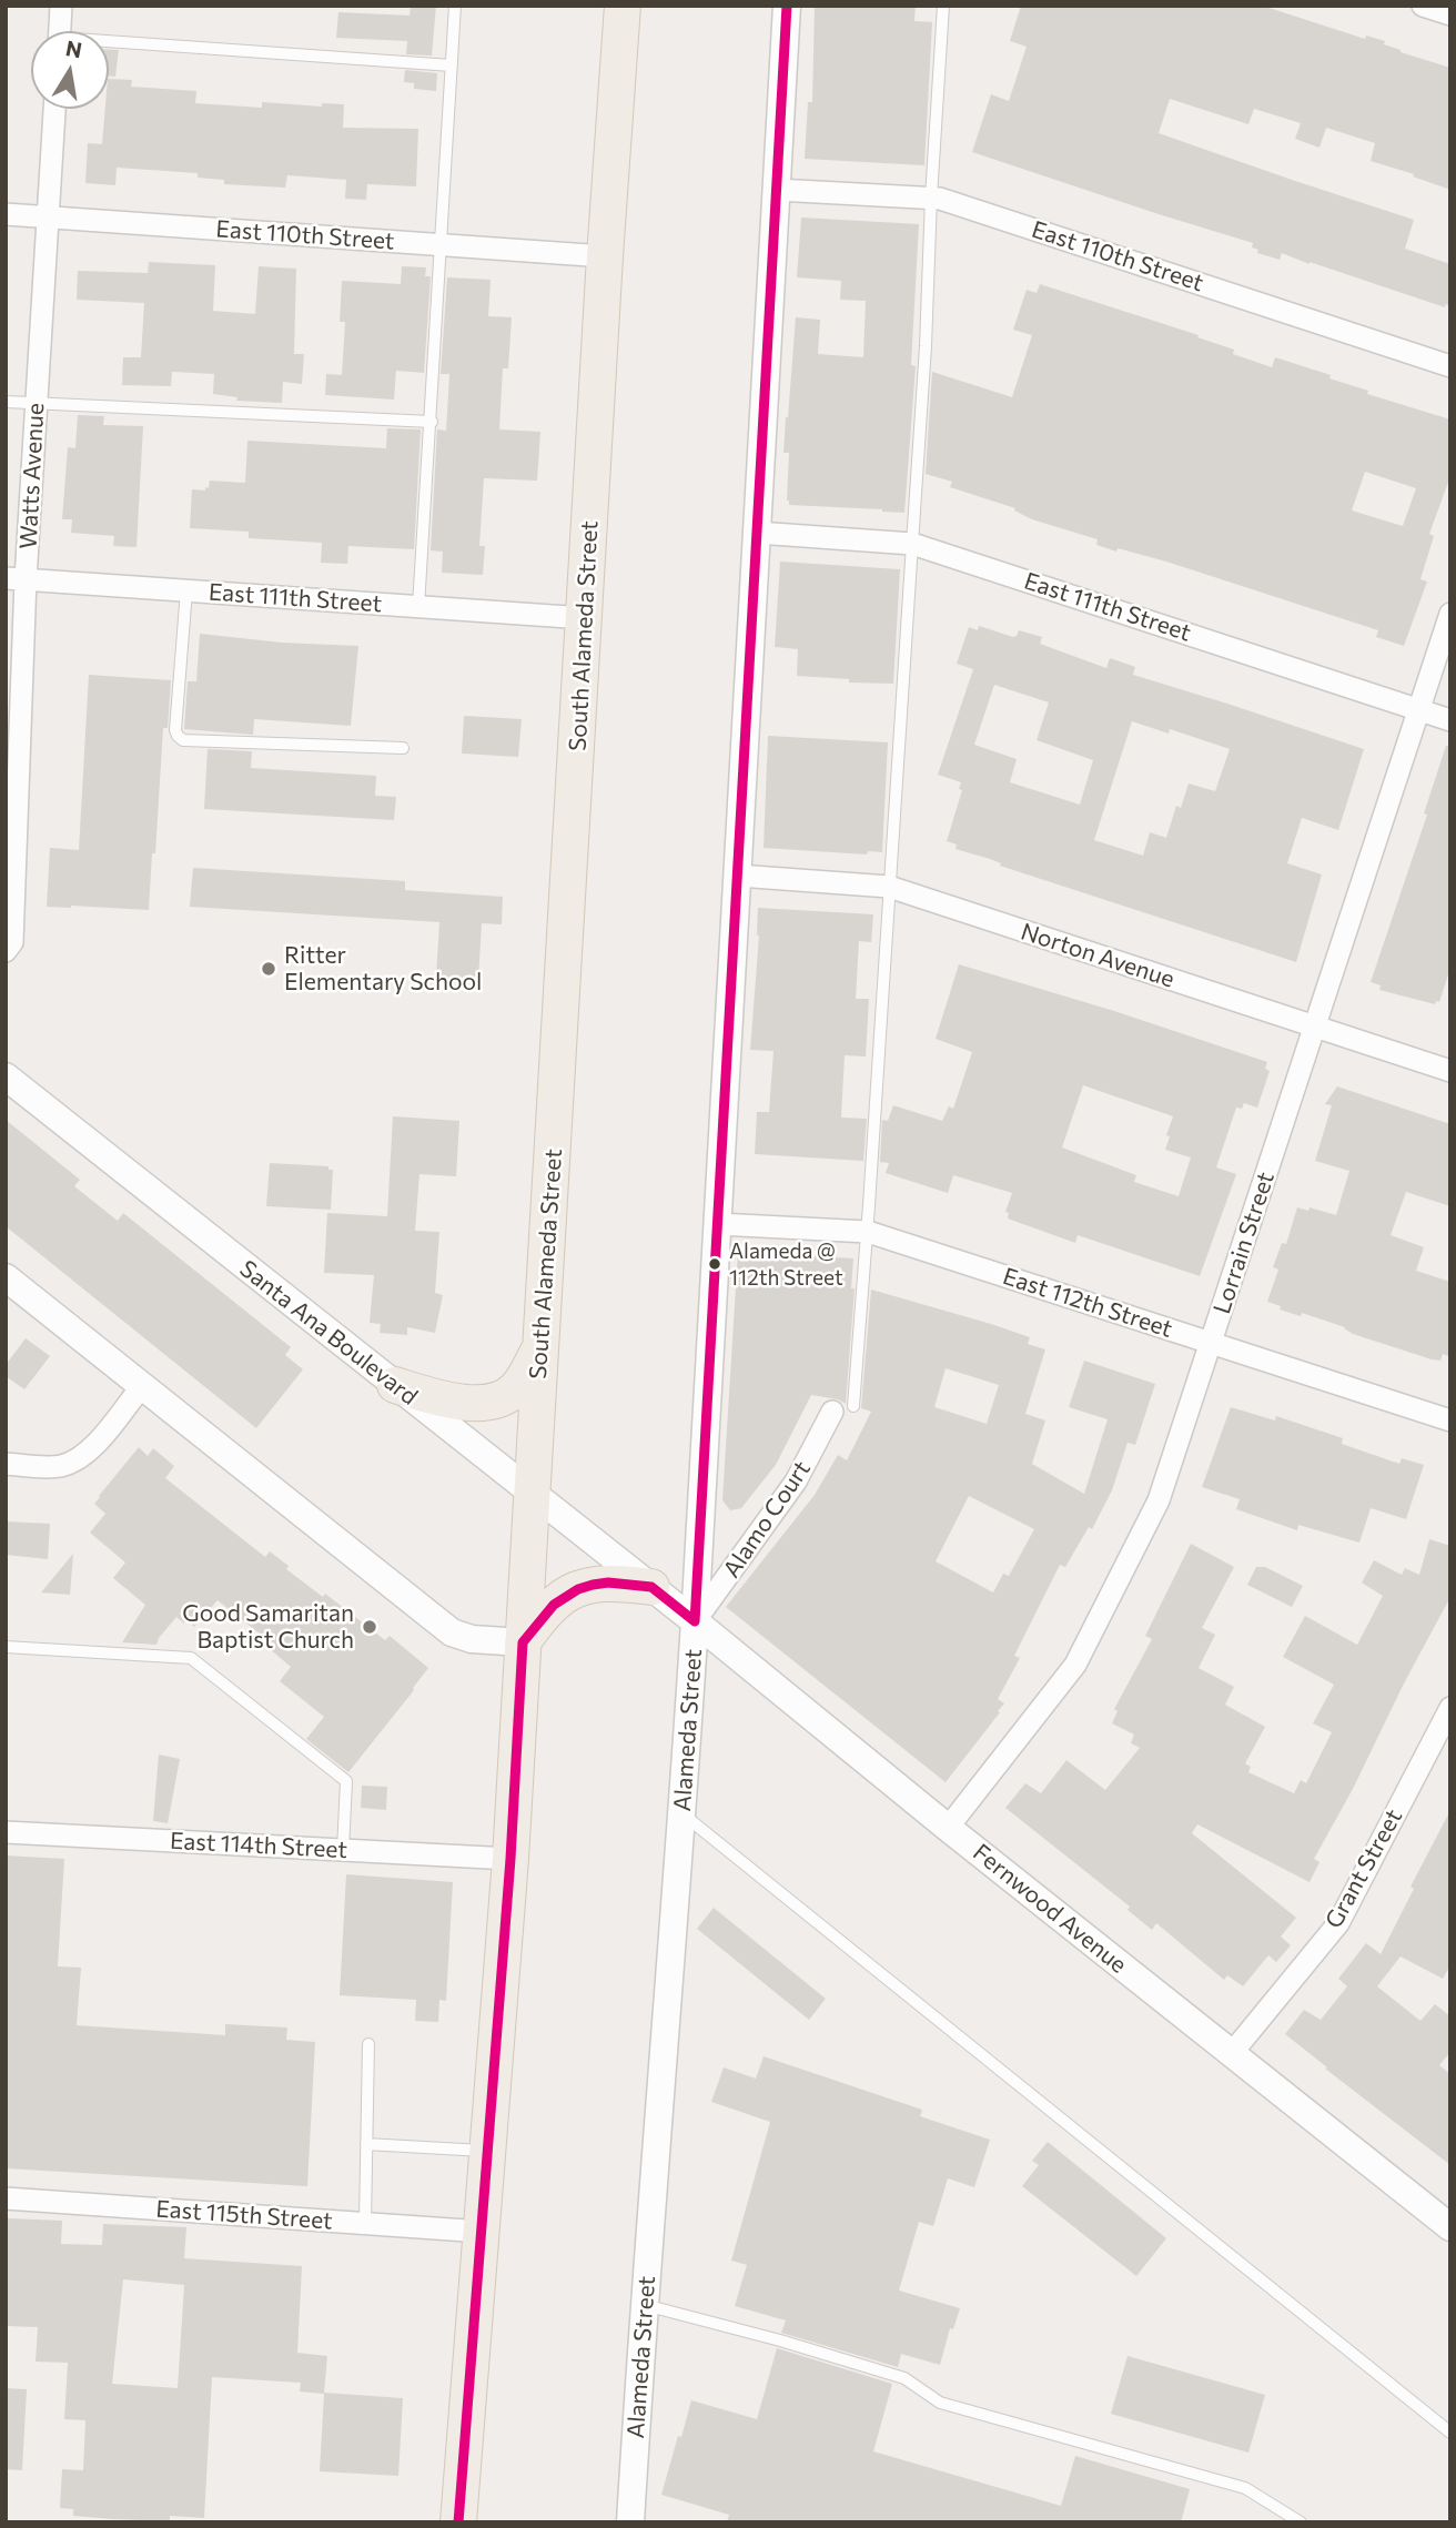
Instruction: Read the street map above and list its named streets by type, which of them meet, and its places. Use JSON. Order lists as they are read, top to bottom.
{
  "streets": {
    "main road": ["South Alameda Street"],
    "street": [
      "East 110th Street",
      "Watts Avenue",
      "East 111th Street",
      "Norton Avenue",
      "Lorrain Street",
      "East 112th Street",
      "Santa Ana Boulevard",
      "Alamo Court",
      "Alameda Street",
      "East 114th Street",
      "Grant Street",
      "Fernwood Avenue",
      "East 115th Street"
    ]
  },
  "crossings": [
    ["East 110th Street", "Watts Avenue"],
    ["East 110th Street", "South Alameda Street"],
    ["East 110th Street", "Alameda Street"],
    ["Watts Avenue", "East 111th Street"],
    ["East 111th Street", "South Alameda Street"],
    ["East 111th Street", "Lorrain Street"],
    ["East 111th Street", "Alameda Street"],
    ["South Alameda Street", "Santa Ana Boulevard"],
    ["South Alameda Street", "East 114th Street"],
    ["South Alameda Street", "East 115th Street"],
    ["Norton Avenue", "Lorrain Street"],
    ["Norton Avenue", "Alameda Street"],
    ["Lorrain Street", "East 112th Street"],
    ["Lorrain Street", "Fernwood Avenue"],
    ["East 112th Street", "Alameda Street"],
    ["Santa Ana Boulevard", "Fernwood Avenue"],
    ["Alamo Court", "Alameda Street"],
    ["Alamo Court", "Fernwood Avenue"],
    ["Alameda Street", "Fernwood Avenue"],
    ["Grant Street", "Fernwood Avenue"]
  ],
  "places": ["Ritter Elementary School", "Alameda @ 112th Street", "Good Samaritan Baptist Church"],
  "north": "top"
}
